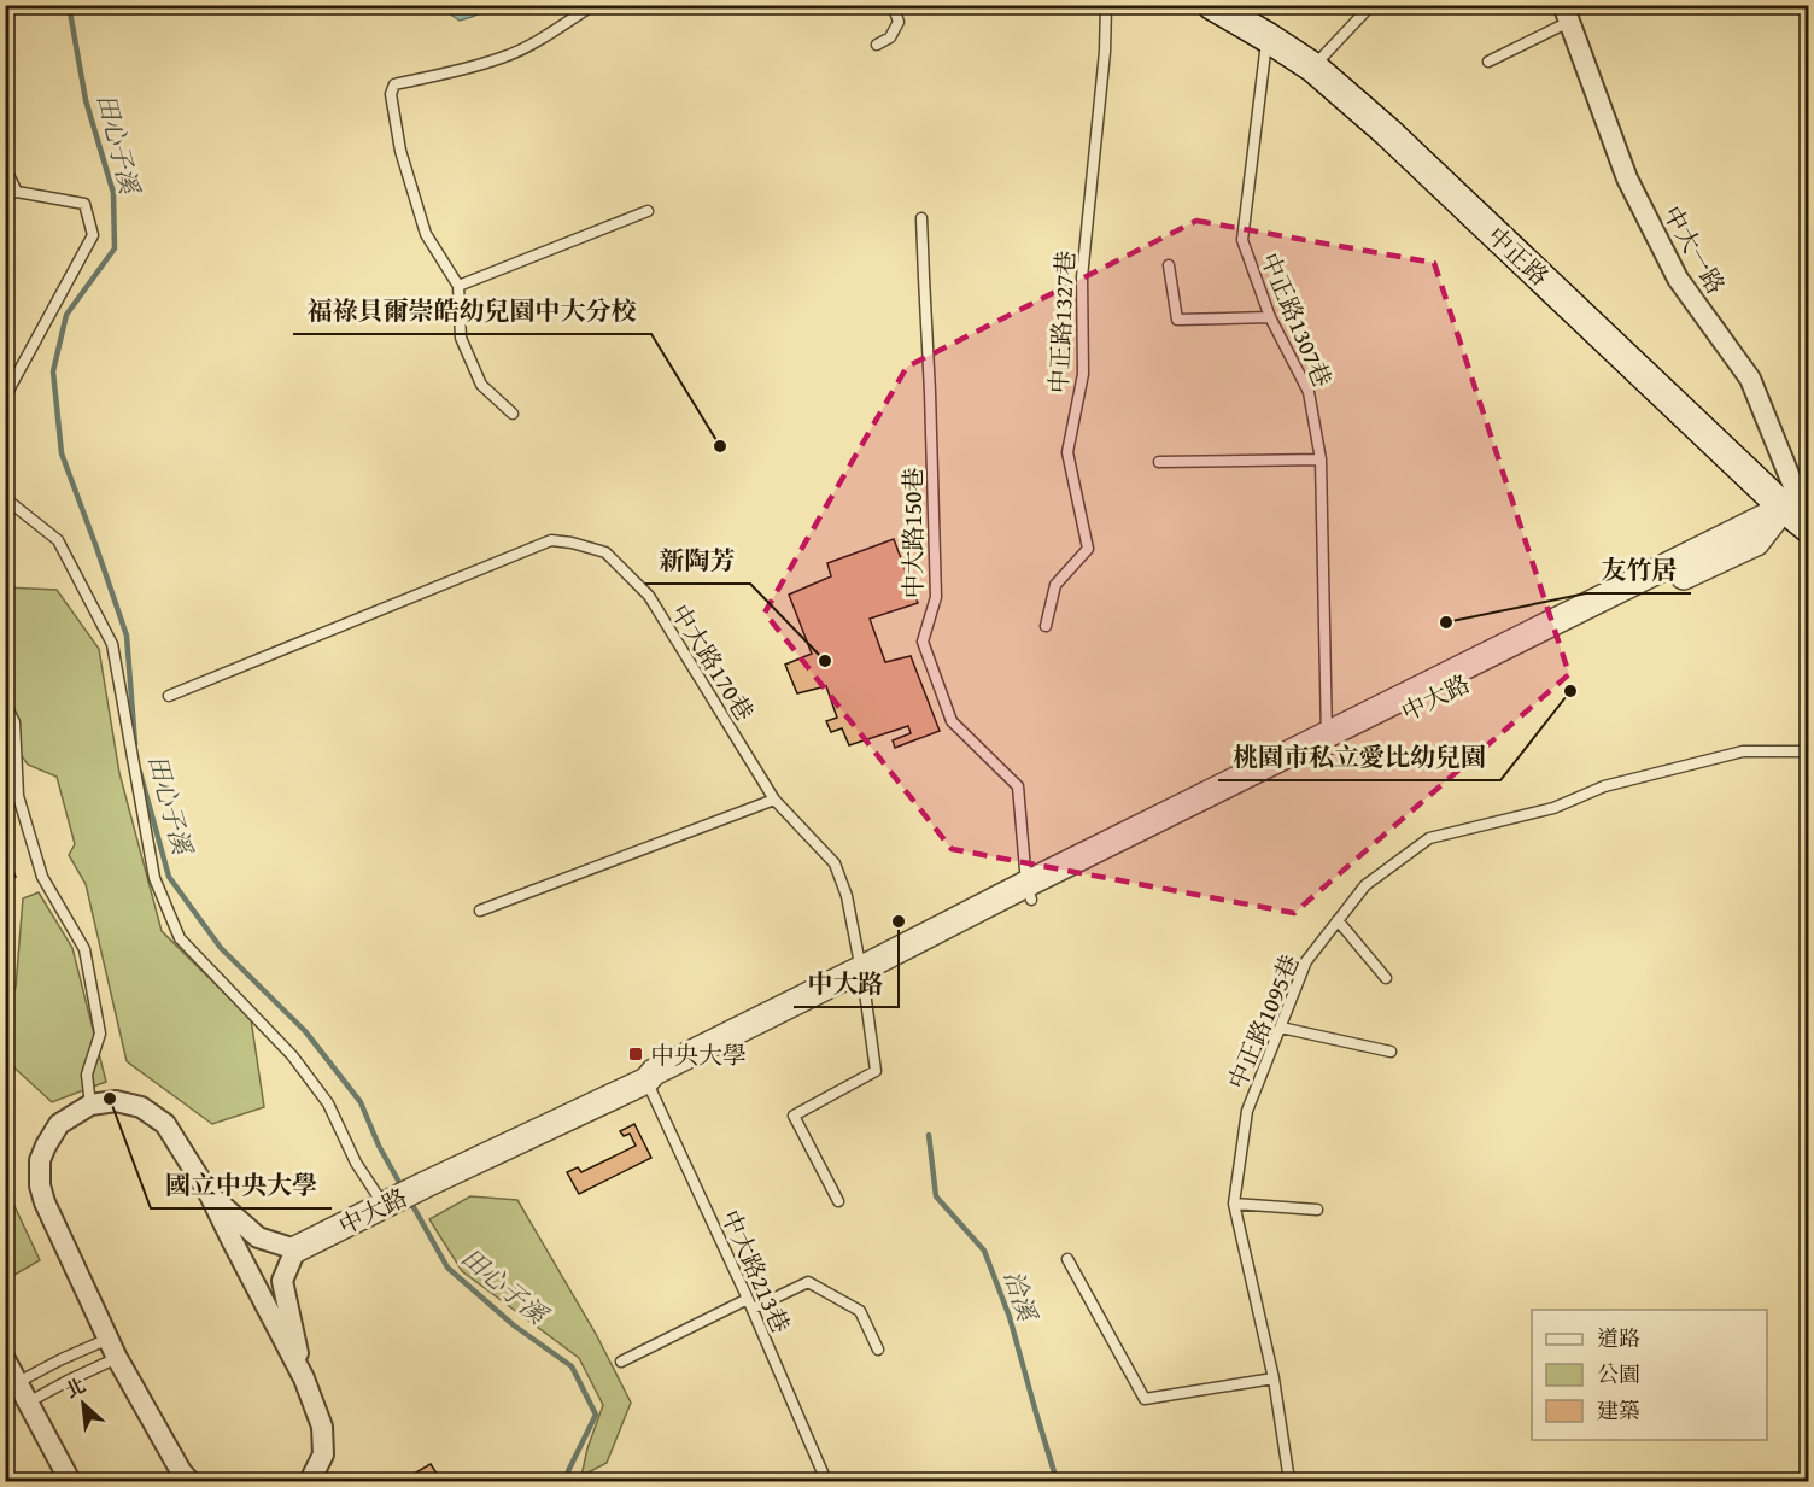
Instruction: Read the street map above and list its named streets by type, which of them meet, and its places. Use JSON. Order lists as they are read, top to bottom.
{
  "streets": {
    "main road": ["中正路"],
    "street": ["中大一路", "中大路"],
    "lane": [
      "中正路1307巷",
      "中正路1327巷",
      "中大路150巷",
      "中大路170巷",
      "中正路1095巷",
      "中大路213巷"
    ]
  },
  "crossings": [
    ["中大一路", "中正路"],
    ["中大一路", "中大路"],
    ["中正路", "中正路1307巷"],
    ["中正路", "中大路"],
    ["中正路1307巷", "中大路"],
    ["中大路150巷", "中大路"],
    ["中大路170巷", "中大路"],
    ["中大路", "中大路213巷"]
  ],
  "water": ["田心子溪", "洽溪"],
  "places": {
    "other": [
      "福祿貝爾崇皓幼兒園中大分校",
      "友竹居",
      "新陶芳",
      "桃園市私立愛比幼兒園",
      "中大路",
      "國立中央大學"
    ],
    "transit": ["中央大學"]
  },
  "legend": ["道路", "公園", "建築"],
  "north": "top left"
}
